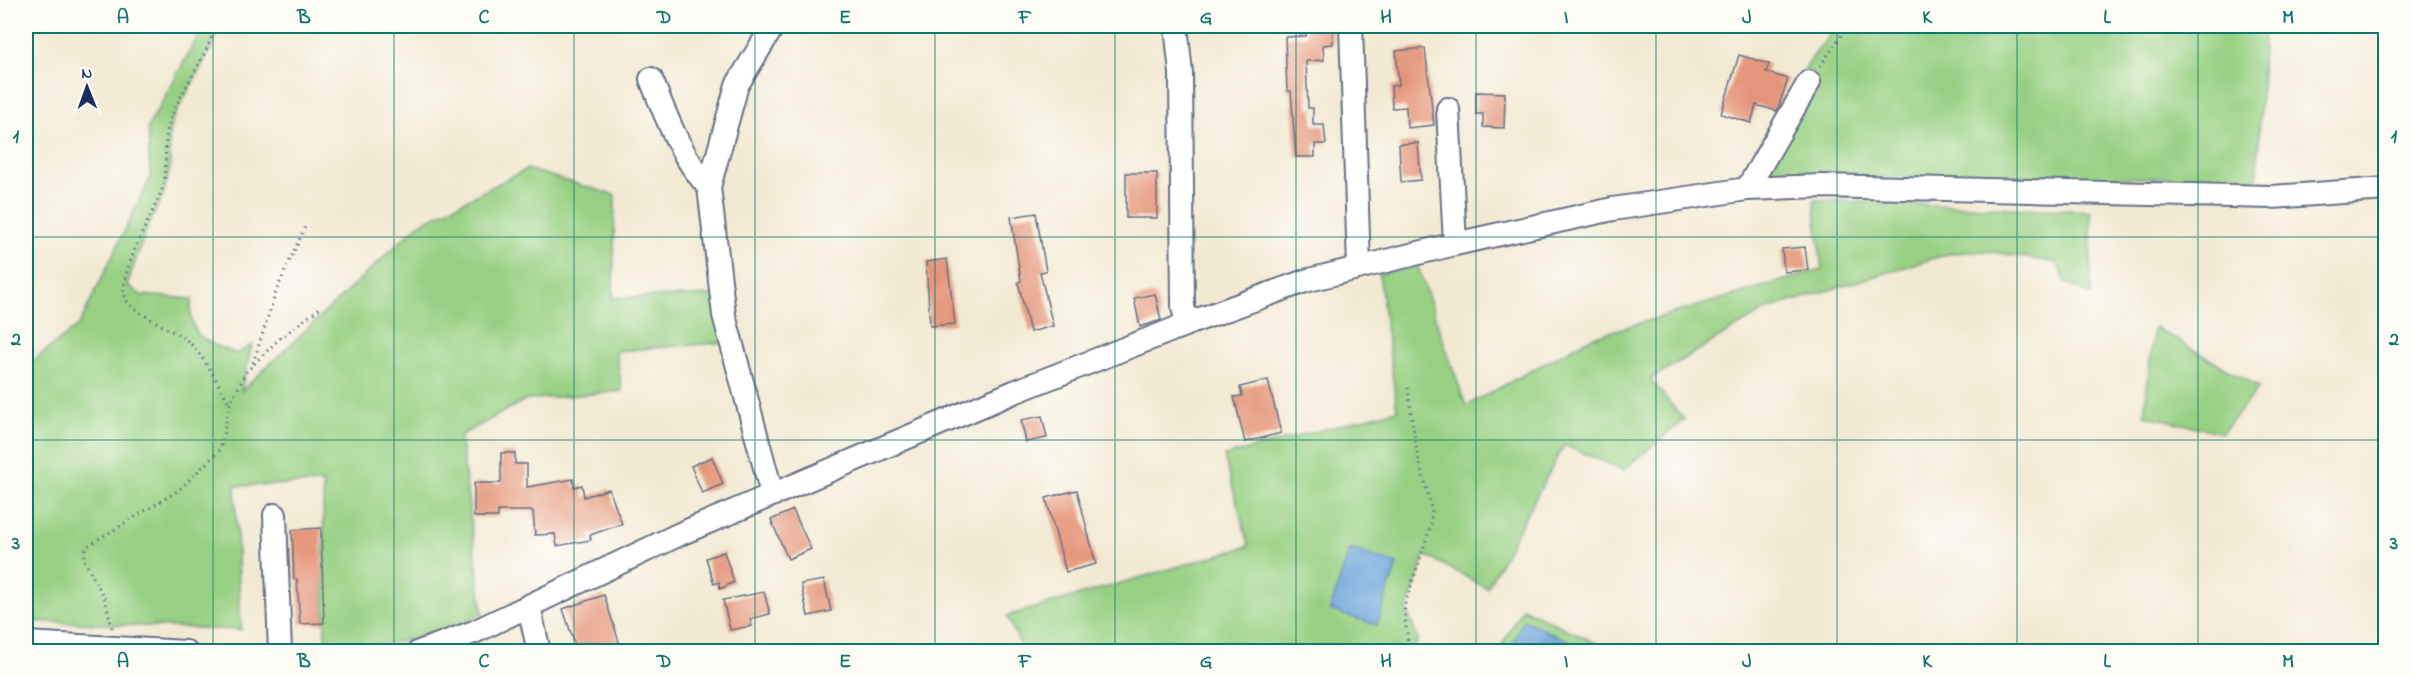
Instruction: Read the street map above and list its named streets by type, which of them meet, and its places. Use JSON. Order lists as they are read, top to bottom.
{
  "north": "top",
  "grid": {
    "columns": [
      "A",
      "B",
      "C",
      "D",
      "E",
      "F",
      "G",
      "H",
      "I",
      "J",
      "K",
      "L",
      "M"
    ],
    "rows": ["1", "2", "3"]
  }
}
